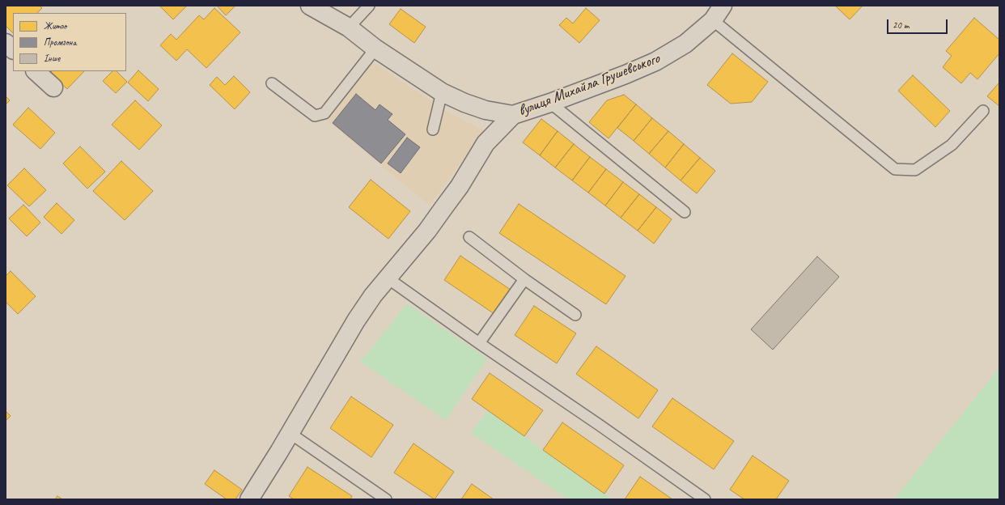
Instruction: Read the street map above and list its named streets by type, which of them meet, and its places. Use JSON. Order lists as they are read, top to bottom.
{
  "streets": {
    "street": ["вулиця Михайла Грушевського"]
  },
  "legend": ["Житло", "Промзона", "Інше"],
  "scale_bar": "20 m"
}
